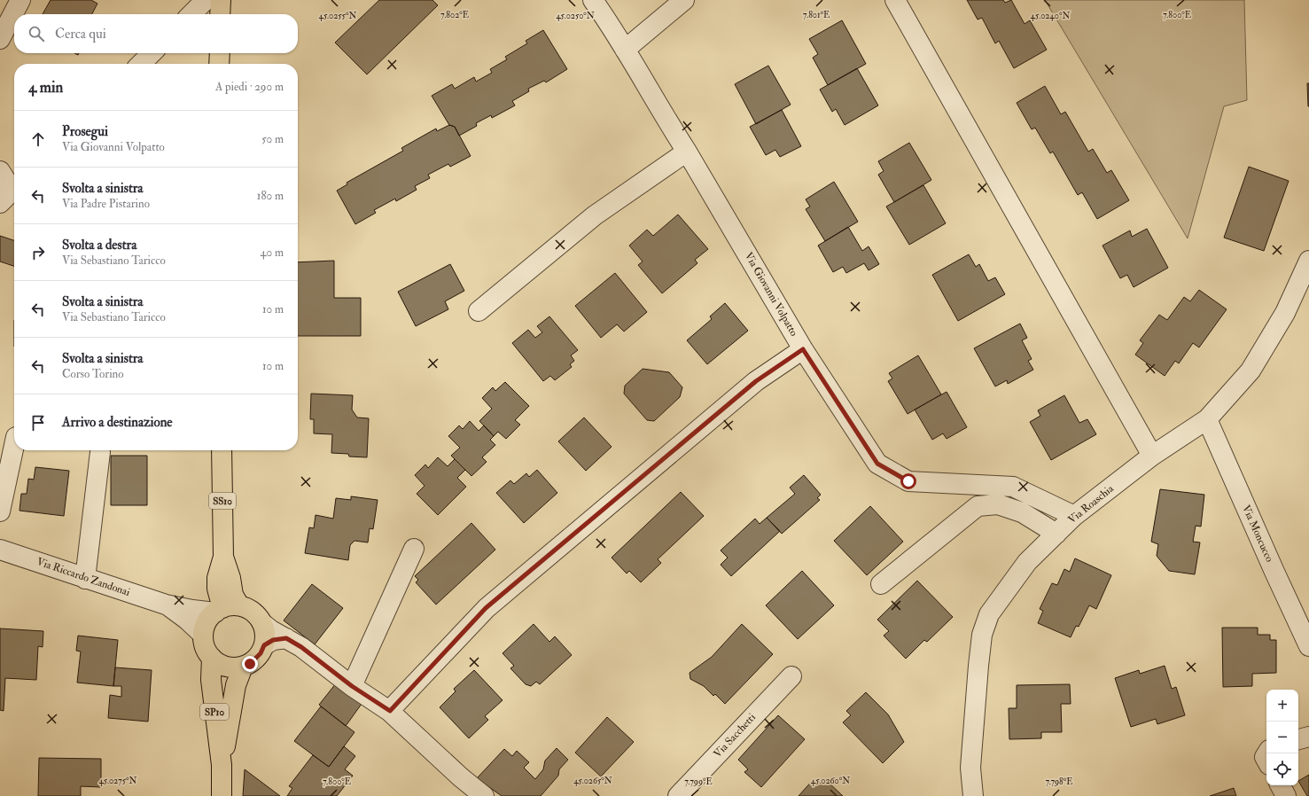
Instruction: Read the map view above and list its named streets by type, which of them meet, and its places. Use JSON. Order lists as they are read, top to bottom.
{
  "streets": {
    "main road": ["SS10", "SP10"],
    "street": [
      "Via Giovanni Volpatto",
      "Via Roaschia",
      "Via Moncucco",
      "Via Riccardo Zandonai",
      "Via Sacchetti"
    ]
  },
  "crossings": [
    ["Via Giovanni Volpatto", "Via Roaschia"],
    ["SS10", "Via Riccardo Zandonai"],
    ["SS10", "SP10"],
    ["Via Roaschia", "Via Moncucco"],
    ["Via Riccardo Zandonai", "SP10"]
  ],
  "page": {
    "search": "Cerca qui",
    "heading": ["4 min", "A piedi · 290 m"],
    "list": [
      ["Prosegui", "Via Giovanni Volpatto", "50 m"],
      ["Svolta a sinistra", "Via Padre Pistarino", "180 m"],
      ["Svolta a destra", "Via Sebastiano Taricco", "40 m"],
      ["Svolta a sinistra", "Via Sebastiano Taricco", "10 m"],
      ["Svolta a sinistra", "Corso Torino", "10 m"],
      "Arrivo a destinazione"
    ],
    "map_buttons": ["+", "−"]
  },
  "coordinates": [
    "7.802°E",
    "7.801°E",
    "7.800°E",
    "45.0255°N",
    "45.0240°N",
    "45.0250°N",
    "45.0275°N",
    "45.0265°N",
    "45.0260°N",
    "7.799°E",
    "7.798°E"
  ]
}
